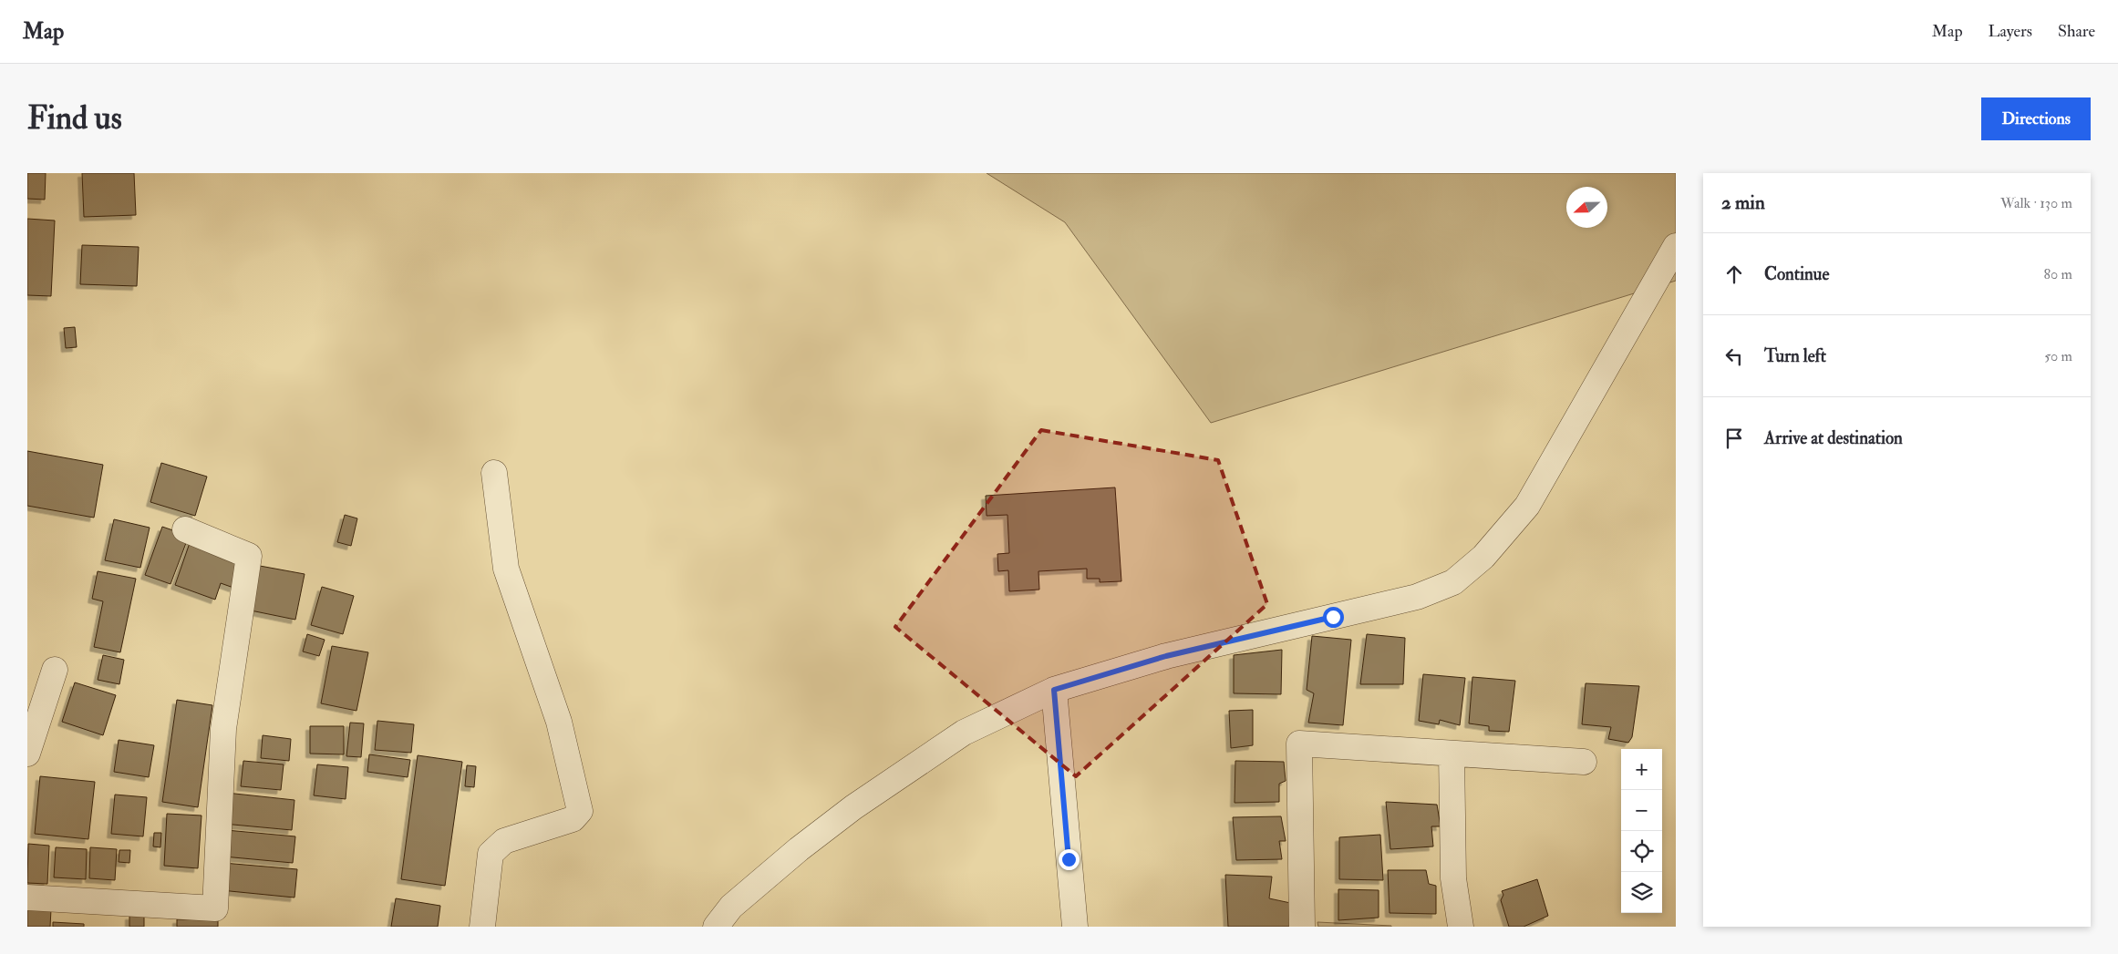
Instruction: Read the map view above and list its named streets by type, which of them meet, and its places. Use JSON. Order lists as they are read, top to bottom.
{
  "north": "left",
  "page": {
    "header": "Map",
    "nav": ["Map", "Layers", "Share"],
    "buttons": "Directions",
    "title": "Find us",
    "heading": ["2 min", "Walk · 130 m"],
    "list": [
      ["Continue", "80 m"],
      ["Turn left", "50 m"],
      "Arrive at destination"
    ],
    "map_buttons": ["+", "−"]
  }
}
